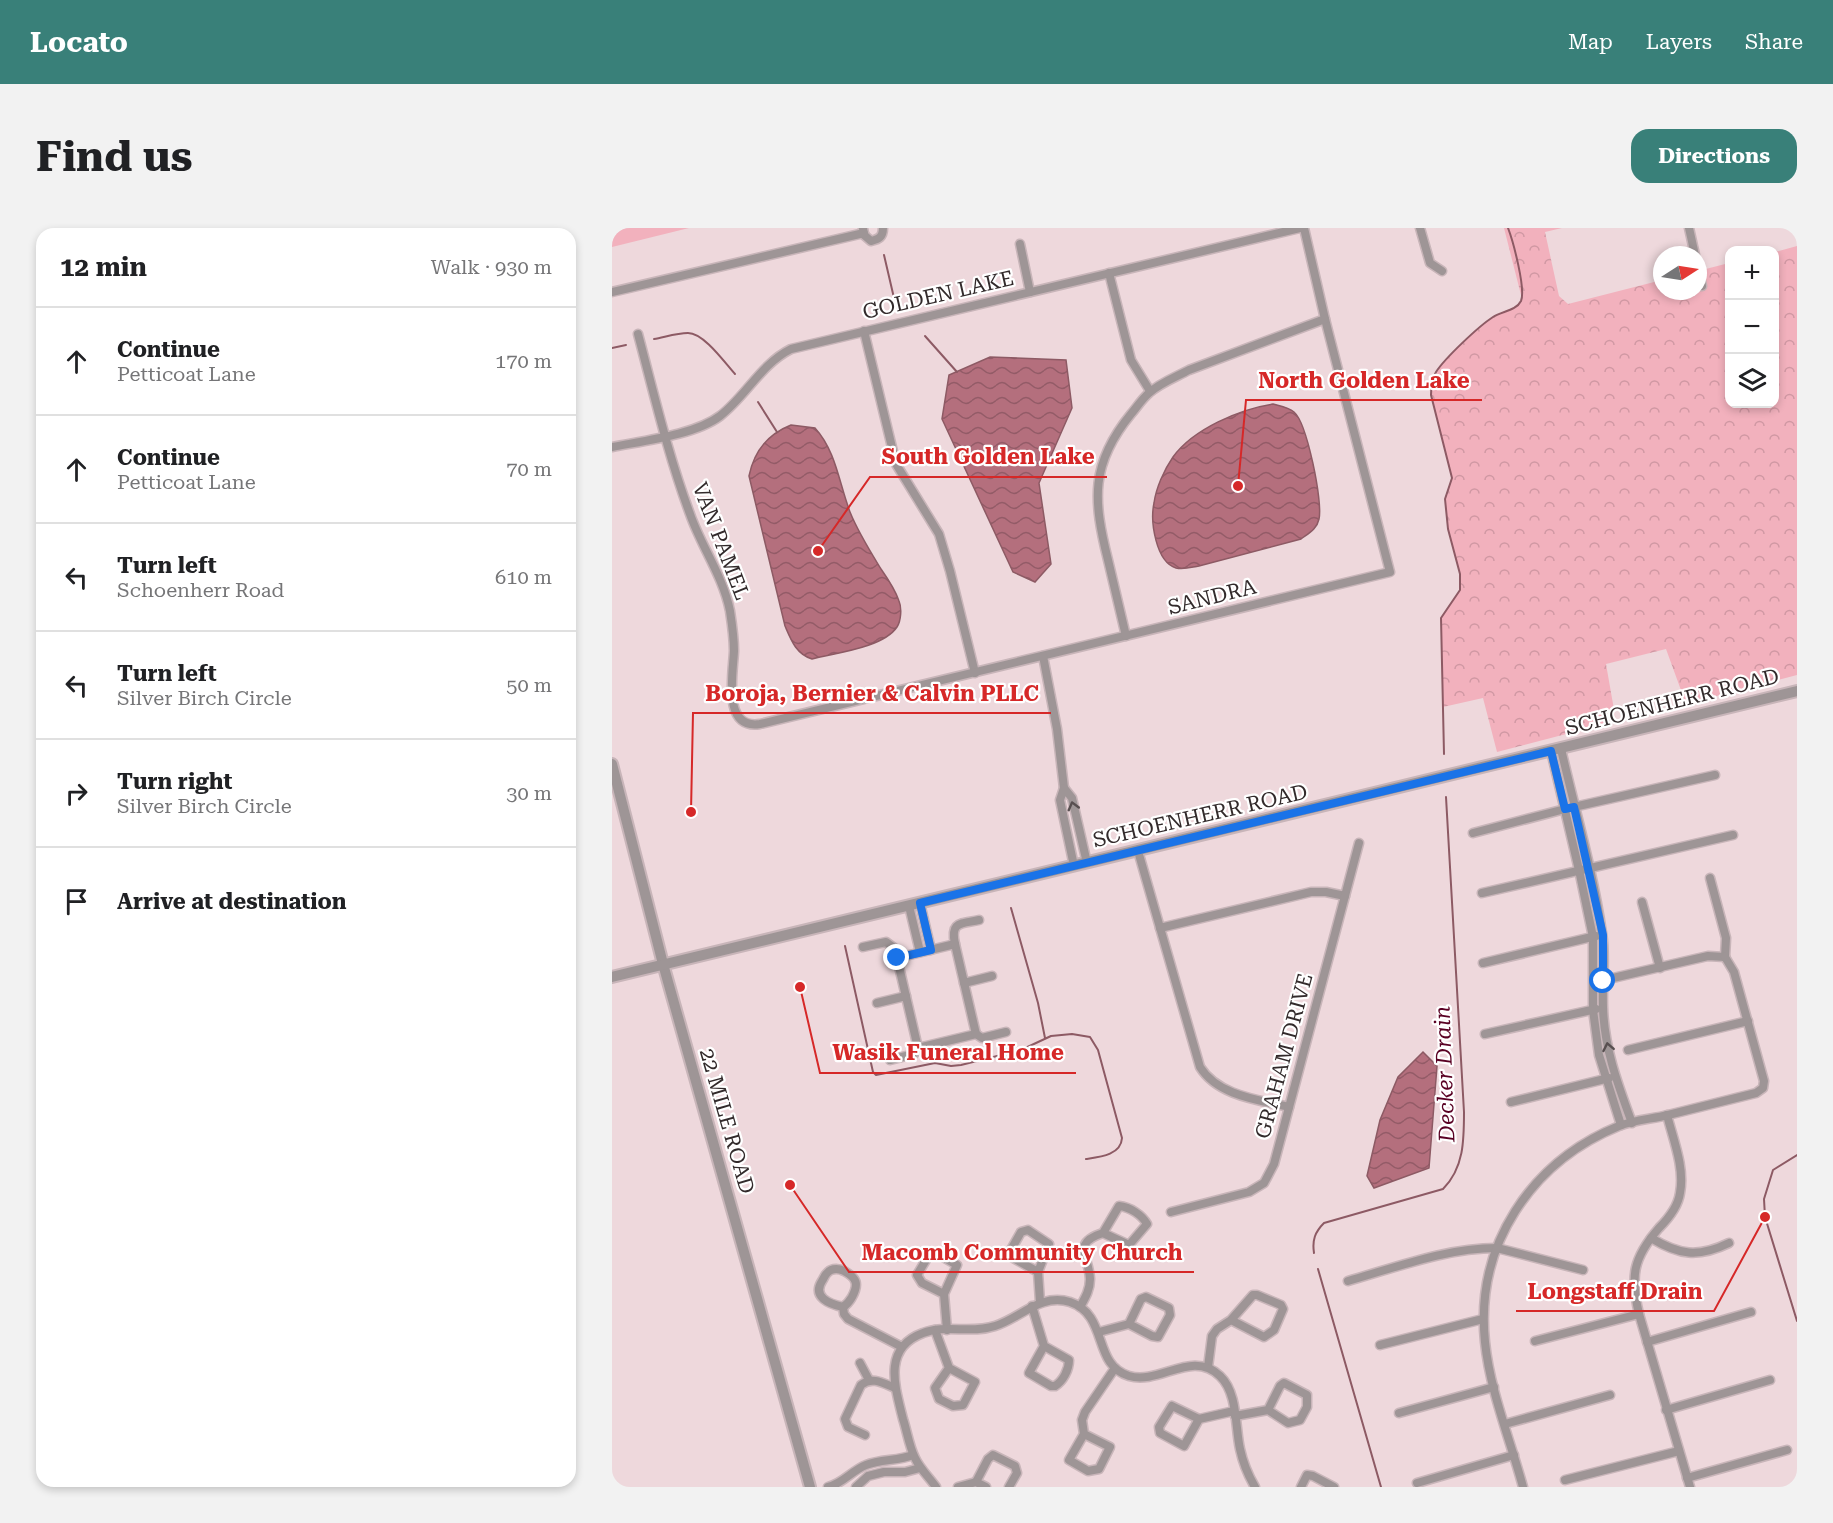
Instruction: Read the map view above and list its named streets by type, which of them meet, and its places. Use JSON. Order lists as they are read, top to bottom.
{
  "streets": {
    "street": [
      "GOLDEN LAKE",
      "VAN PAMEL",
      "SANDRA",
      "SCHOENHERR ROAD",
      "GRAHAM DRIVE",
      "22 MILE ROAD"
    ]
  },
  "crossings": [
    ["GOLDEN LAKE", "VAN PAMEL"],
    ["VAN PAMEL", "SANDRA"],
    ["SCHOENHERR ROAD", "22 MILE ROAD"]
  ],
  "water": ["Decker Drain"],
  "places": [
    "North Golden Lake",
    "South Golden Lake",
    "Boroja, Bernier & Calvin PLLC",
    "Wasik Funeral Home",
    "Macomb Community Church",
    "Longstaff Drain"
  ],
  "north": "right",
  "page": {
    "header": "Locato",
    "nav": ["Map", "Layers", "Share"],
    "buttons": "Directions",
    "title": "Find us",
    "heading": ["12 min", "Walk · 930 m"],
    "map_buttons": ["+", "−"],
    "list": [
      ["Continue", "Petticoat Lane", "170 m"],
      ["Continue", "Petticoat Lane", "70 m"],
      ["Turn left", "Schoenherr Road", "610 m"],
      ["Turn left", "Silver Birch Circle", "50 m"],
      ["Turn right", "Silver Birch Circle", "30 m"],
      "Arrive at destination"
    ]
  }
}
